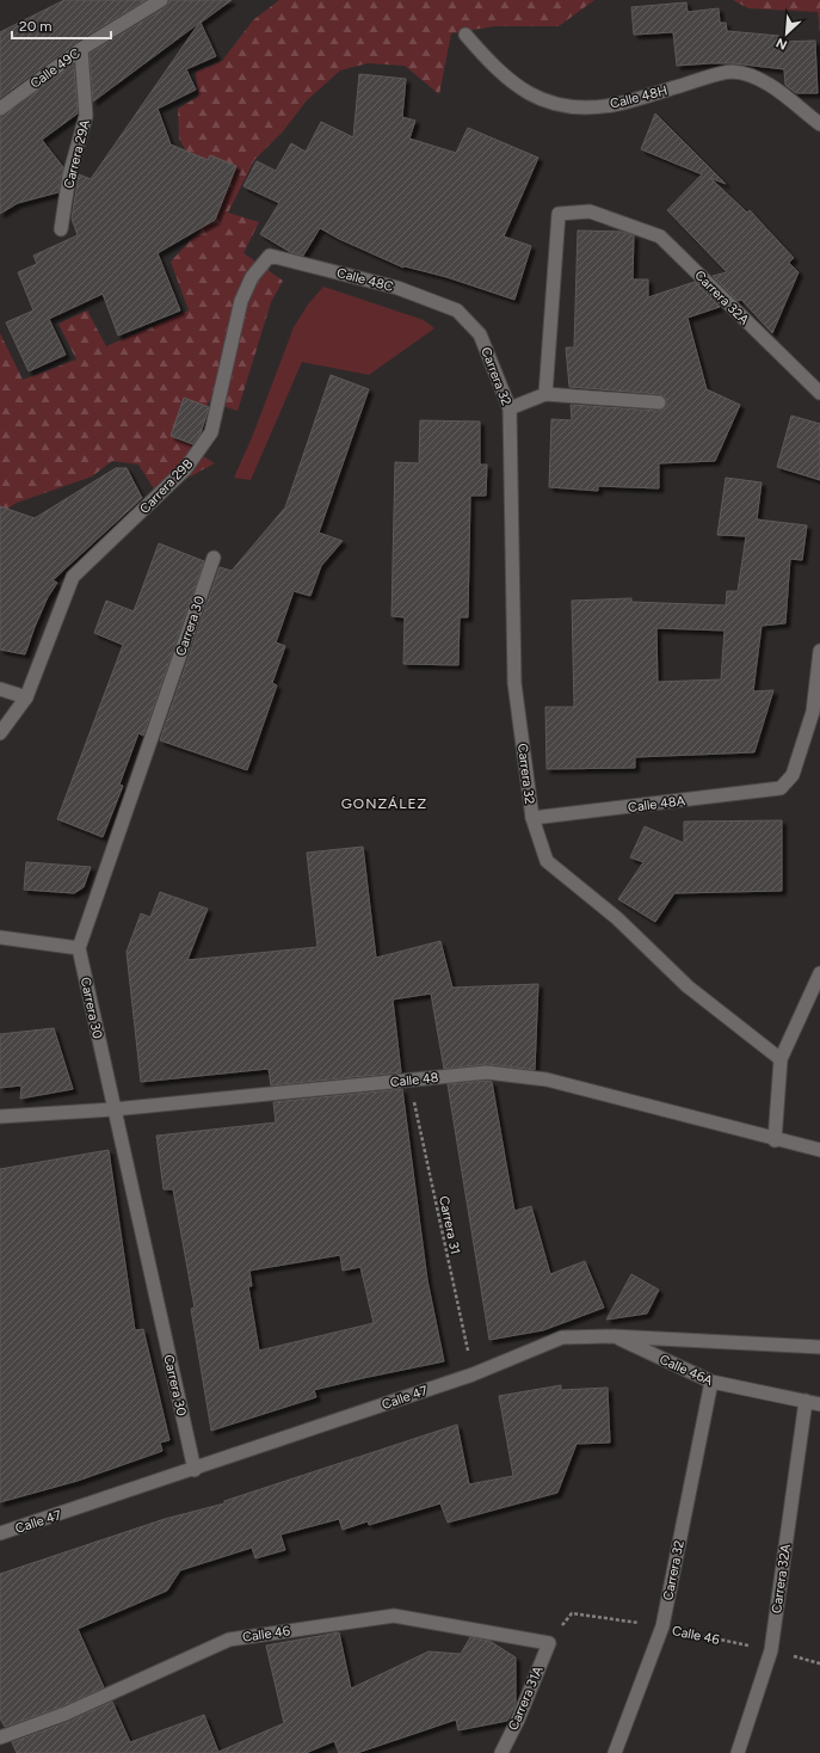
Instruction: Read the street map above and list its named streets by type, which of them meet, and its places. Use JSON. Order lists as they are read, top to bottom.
{
  "streets": {
    "street": [
      "Calle 49C",
      "Calle 48H",
      "Carrera 29A",
      "Calle 48C",
      "Carrera 32A",
      "Carrera 32",
      "Carrera 29B",
      "Carrera 30",
      "Calle 48A",
      "Calle 48",
      "Calle 46A",
      "Calle 47",
      "Calle 46",
      "Carrera 31A"
    ],
    "path": ["Carrera 31"]
  },
  "crossings": [
    ["Calle 49C", "Carrera 29A"],
    ["Calle 48C", "Carrera 32"],
    ["Calle 48C", "Carrera 29B"],
    ["Carrera 32A", "Calle 46A"],
    ["Carrera 32A", "Calle 46"],
    ["Carrera 32", "Calle 48A"],
    ["Carrera 32", "Calle 46A"],
    ["Carrera 32", "Calle 46"],
    ["Carrera 30", "Calle 48"],
    ["Carrera 30", "Calle 47"],
    ["Calle 48", "Carrera 31"],
    ["Carrera 31", "Calle 47"],
    ["Calle 46A", "Calle 47"],
    ["Calle 46", "Carrera 31A"]
  ],
  "districts": ["GONZÁLEZ"],
  "scale_bar": "20 m",
  "north": "bottom left"
}
